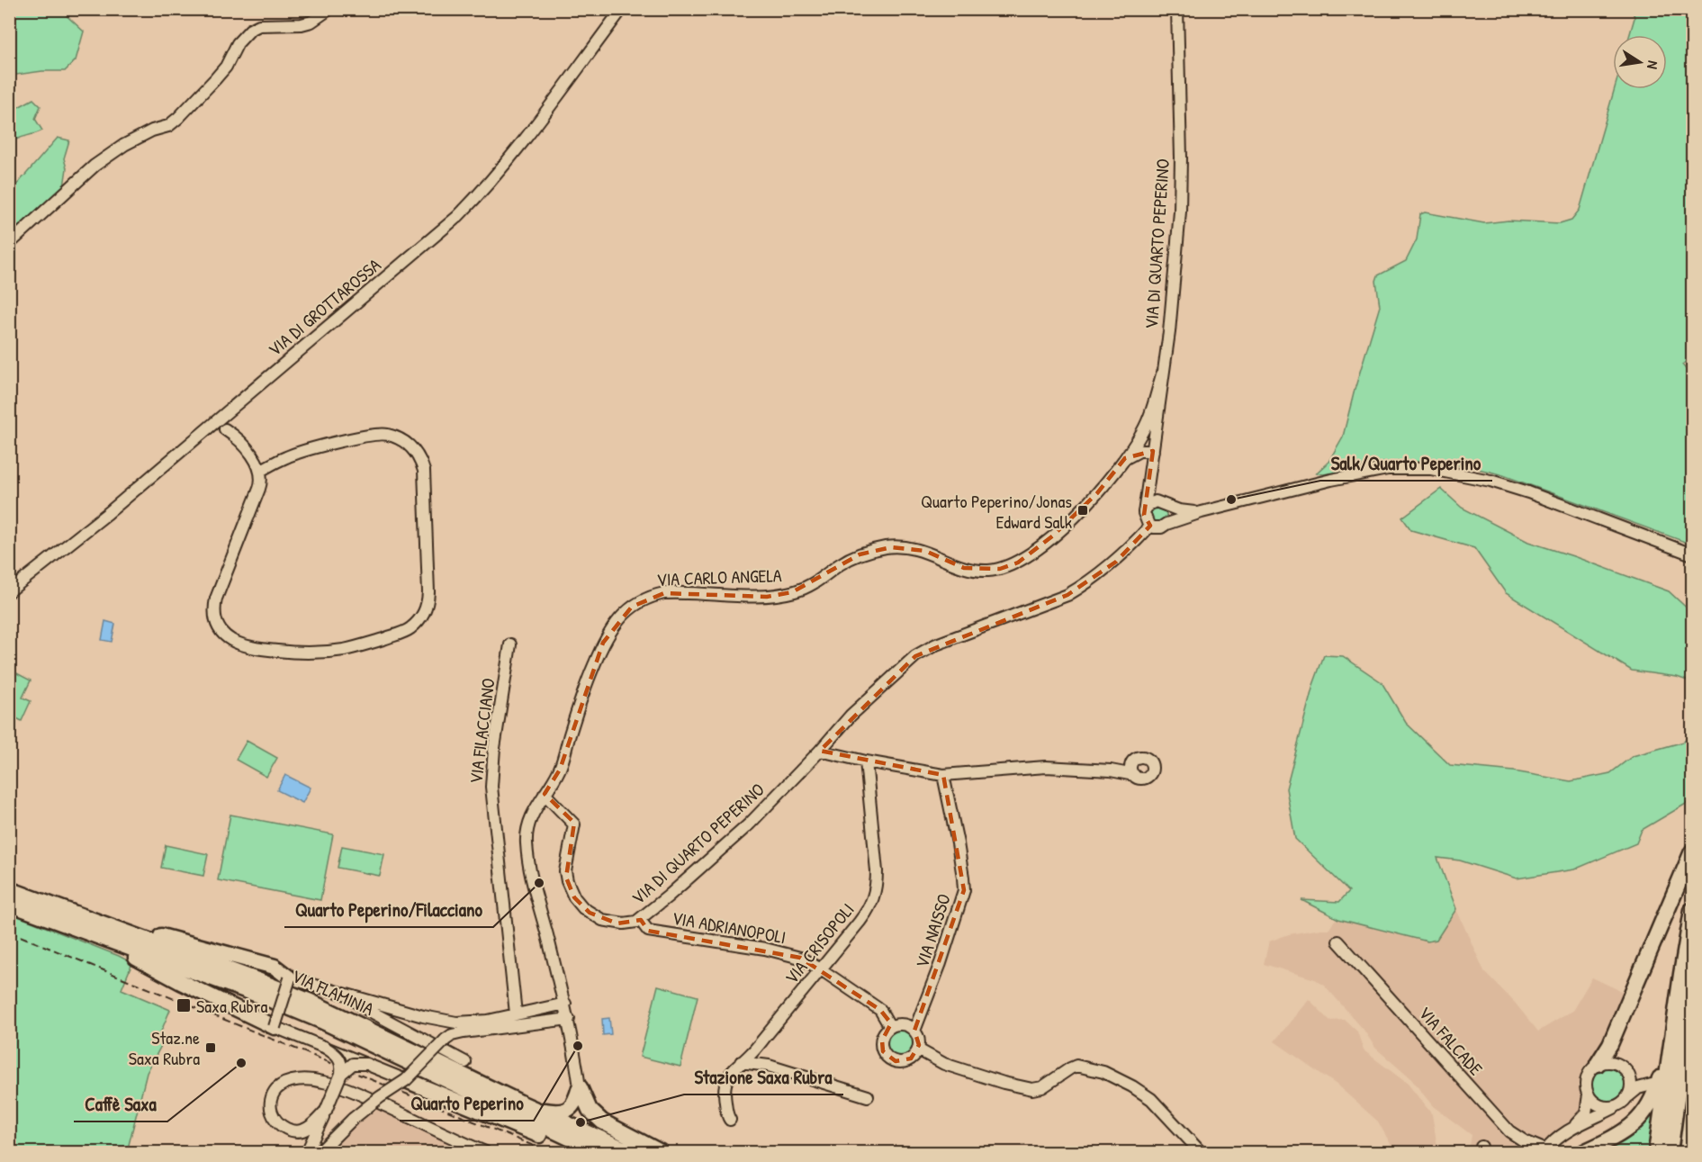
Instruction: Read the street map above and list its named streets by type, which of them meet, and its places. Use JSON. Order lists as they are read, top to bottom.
{
  "streets": {
    "highway": ["VIA FLAMINIA"],
    "street": [
      "VIA DI QUARTO PEPERINO",
      "VIA DI GROTTAROSSA",
      "VIA CARLO ANGELA",
      "VIA FILACCIANO",
      "VIA ADRIANOPOLI",
      "VIA NAISSO",
      "VIA CRISOPOLI",
      "VIA FALCADE"
    ]
  },
  "crossings": [
    ["VIA DI QUARTO PEPERINO", "VIA CARLO ANGELA"],
    ["VIA DI QUARTO PEPERINO", "VIA ADRIANOPOLI"],
    ["VIA ADRIANOPOLI", "VIA NAISSO"],
    ["VIA ADRIANOPOLI", "VIA CRISOPOLI"]
  ],
  "places": {
    "other": [
      "Salk/Quarto Peperino",
      "Quarto Peperino/Filacciano",
      "Quarto Peperino",
      "Caffè Saxa",
      "Stazione Saxa Rubra"
    ],
    "transit": ["Quarto Peperino/Jonas Edward Salk", "Saxa Rubra", "Staz.ne Saxa Rubra"]
  },
  "north": "right"
}
